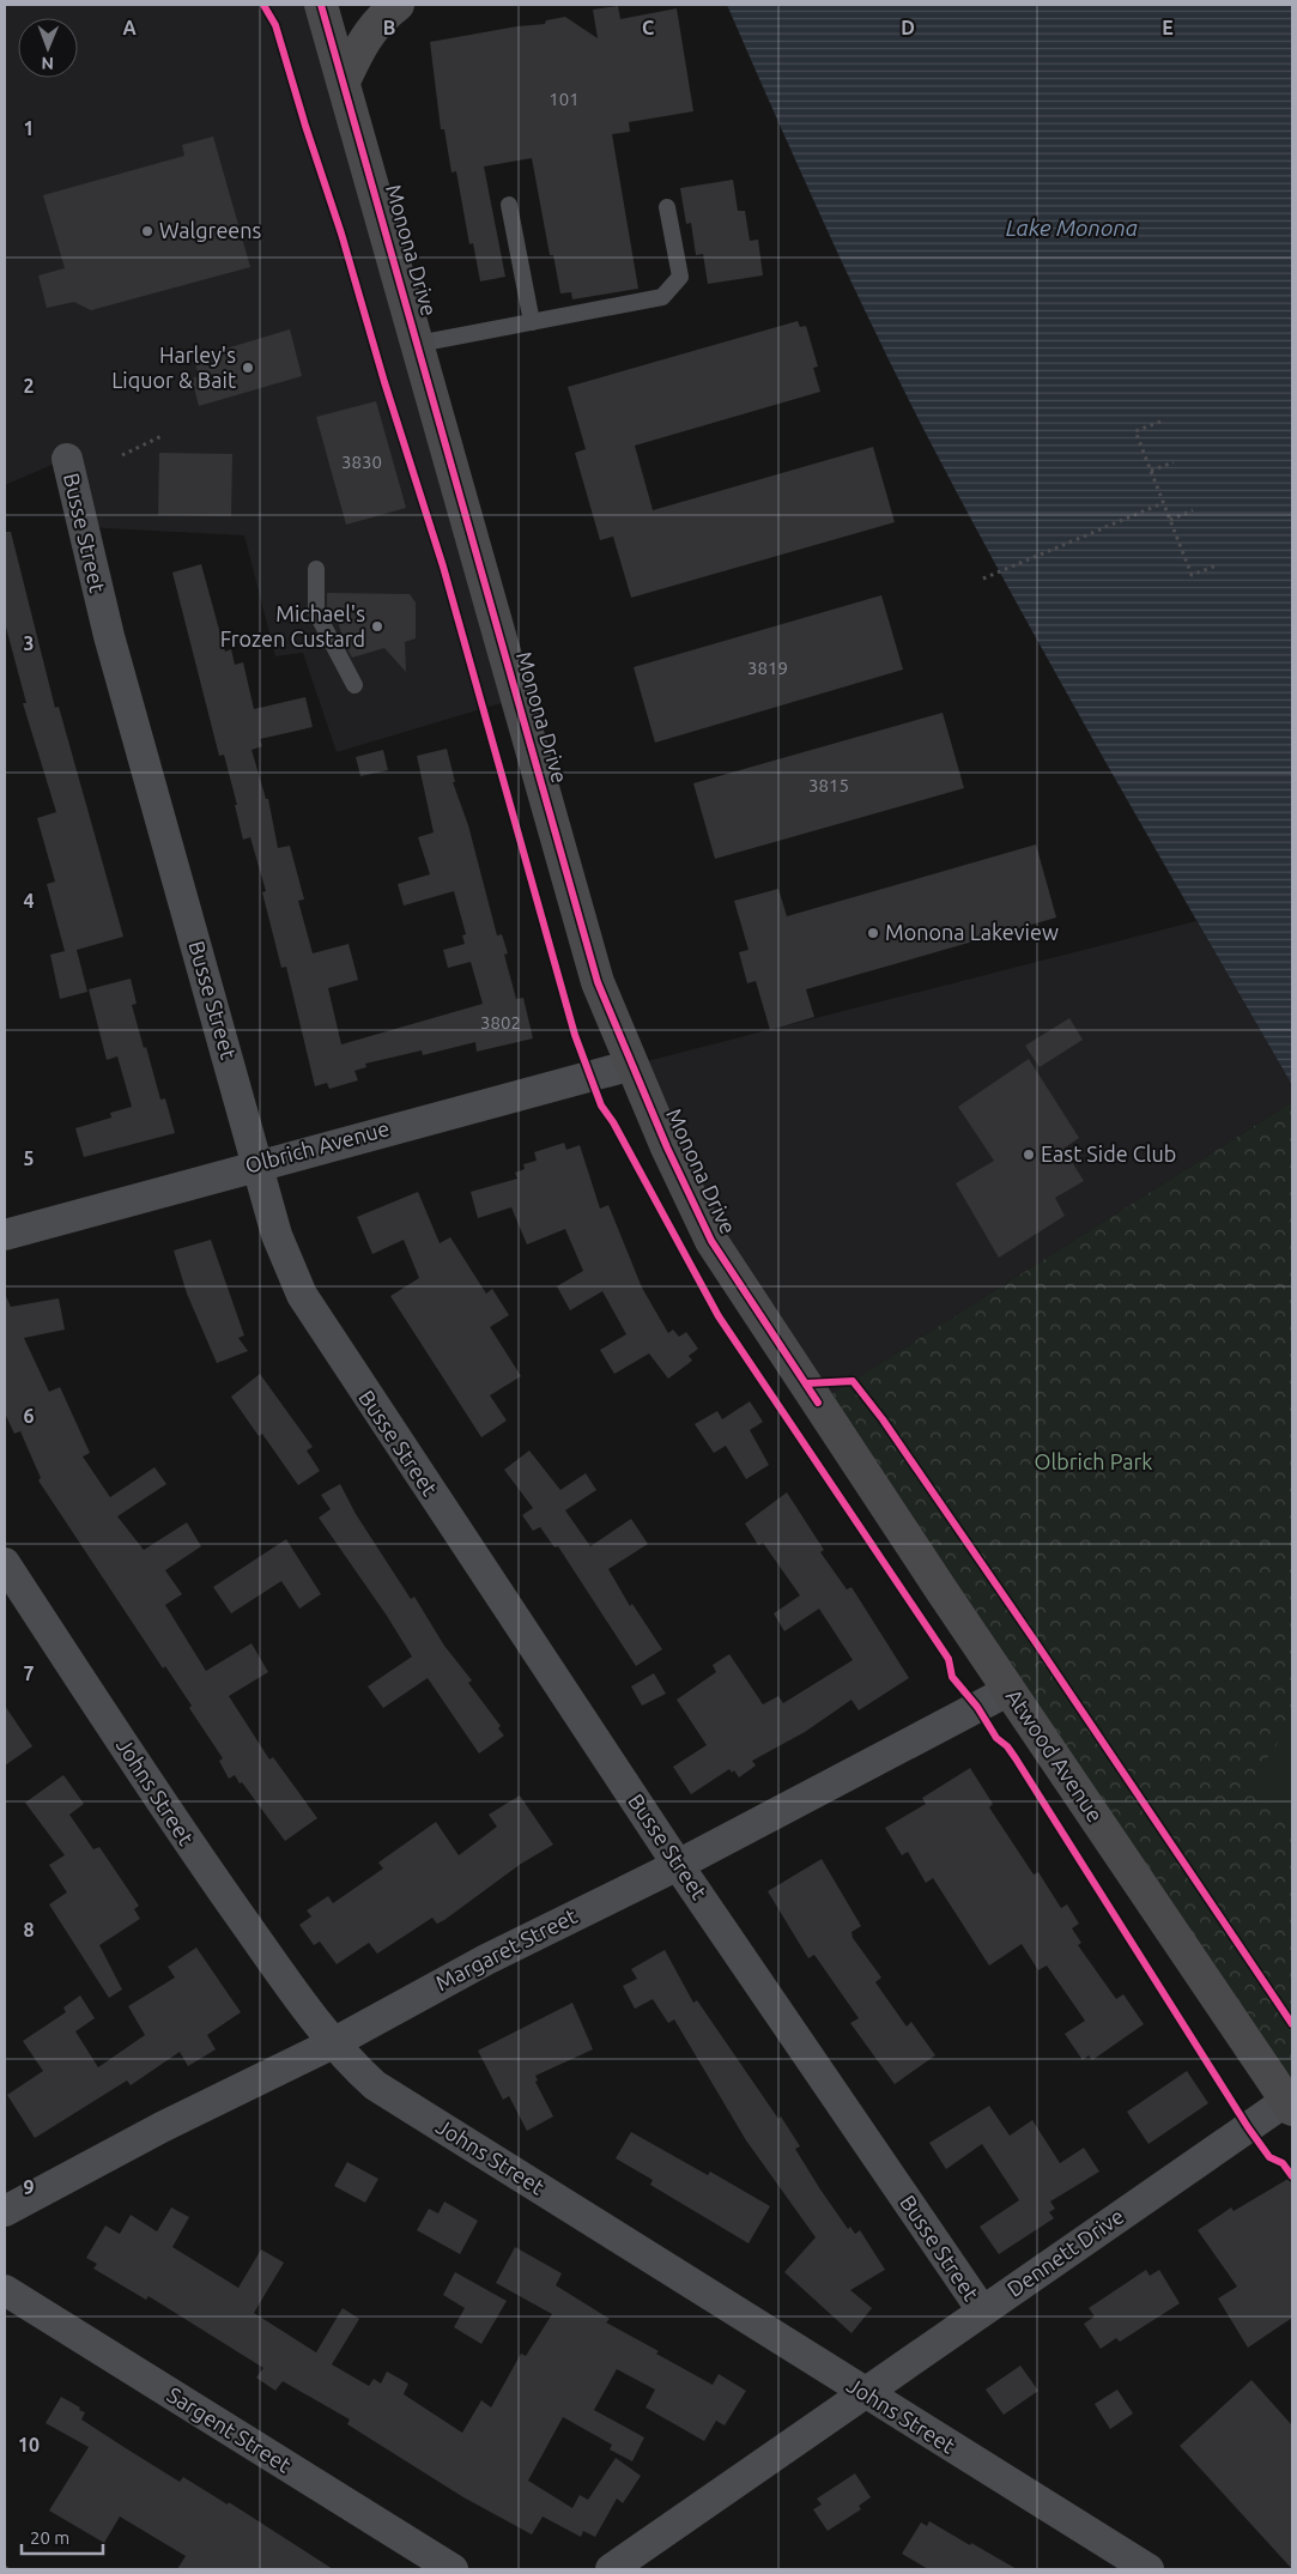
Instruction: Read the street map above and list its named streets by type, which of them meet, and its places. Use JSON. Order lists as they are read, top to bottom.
{
  "streets": {
    "street": [
      "Monona Drive",
      "Busse Street",
      "Olbrich Avenue",
      "Atwood Avenue",
      "Johns Street",
      "Margaret Street",
      "Dennett Drive",
      "Sargent Street"
    ]
  },
  "crossings": [
    ["Monona Drive", "Olbrich Avenue"],
    ["Monona Drive", "Atwood Avenue"],
    ["Busse Street", "Olbrich Avenue"],
    ["Busse Street", "Margaret Street"],
    ["Busse Street", "Dennett Drive"],
    ["Atwood Avenue", "Margaret Street"],
    ["Atwood Avenue", "Dennett Drive"],
    ["Johns Street", "Margaret Street"],
    ["Johns Street", "Dennett Drive"]
  ],
  "water": ["Lake Monona"],
  "parks": ["Olbrich Park"],
  "places": [
    "Walgreens",
    "Harley's Liquor & Bait",
    "Michael's Frozen Custard",
    "Monona Lakeview",
    "East Side Club"
  ],
  "house_numbers": [
    "101",
    "3830",
    "3819",
    "3815",
    "3802"
  ],
  "scale_bar": "20 m",
  "north": "bottom",
  "grid": {
    "columns": [
      "A",
      "B",
      "C",
      "D",
      "E"
    ],
    "rows": [
      "1",
      "2",
      "3",
      "4",
      "5",
      "6",
      "7",
      "8",
      "9",
      "10"
    ]
  }
}
